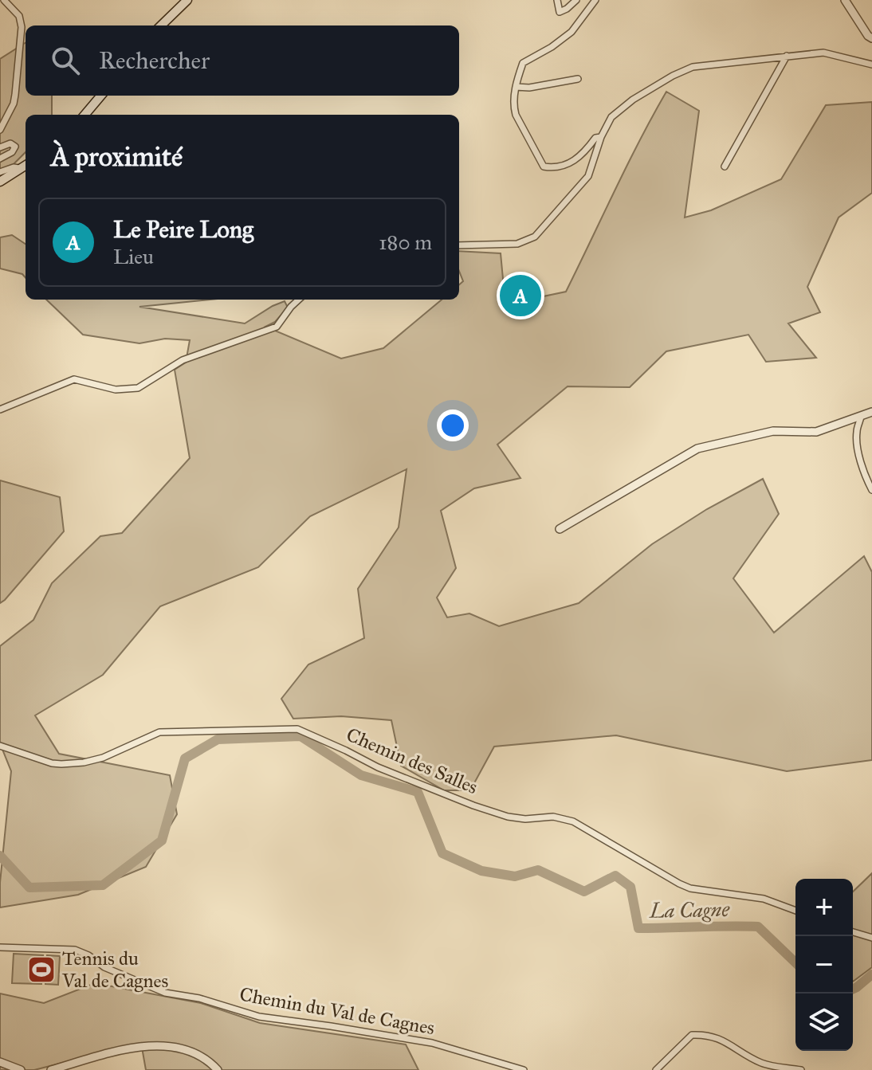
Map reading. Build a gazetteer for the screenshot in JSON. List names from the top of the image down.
{
  "streets": {
    "street": ["Chemin des Salles", "Chemin du Val de Cagnes"]
  },
  "water": ["La Cagne"],
  "places": {
    "sports": ["Tennis du Val de Cagnes"]
  },
  "page": {
    "search": "Rechercher",
    "heading": "À proximité",
    "list": [
      {
        "mark": "A",
        "name": "Le Peire Long",
        "note": "Lieu",
        "value": "180 m"
      }
    ],
    "pins": "A",
    "map_buttons": ["+", "−"]
  }
}
